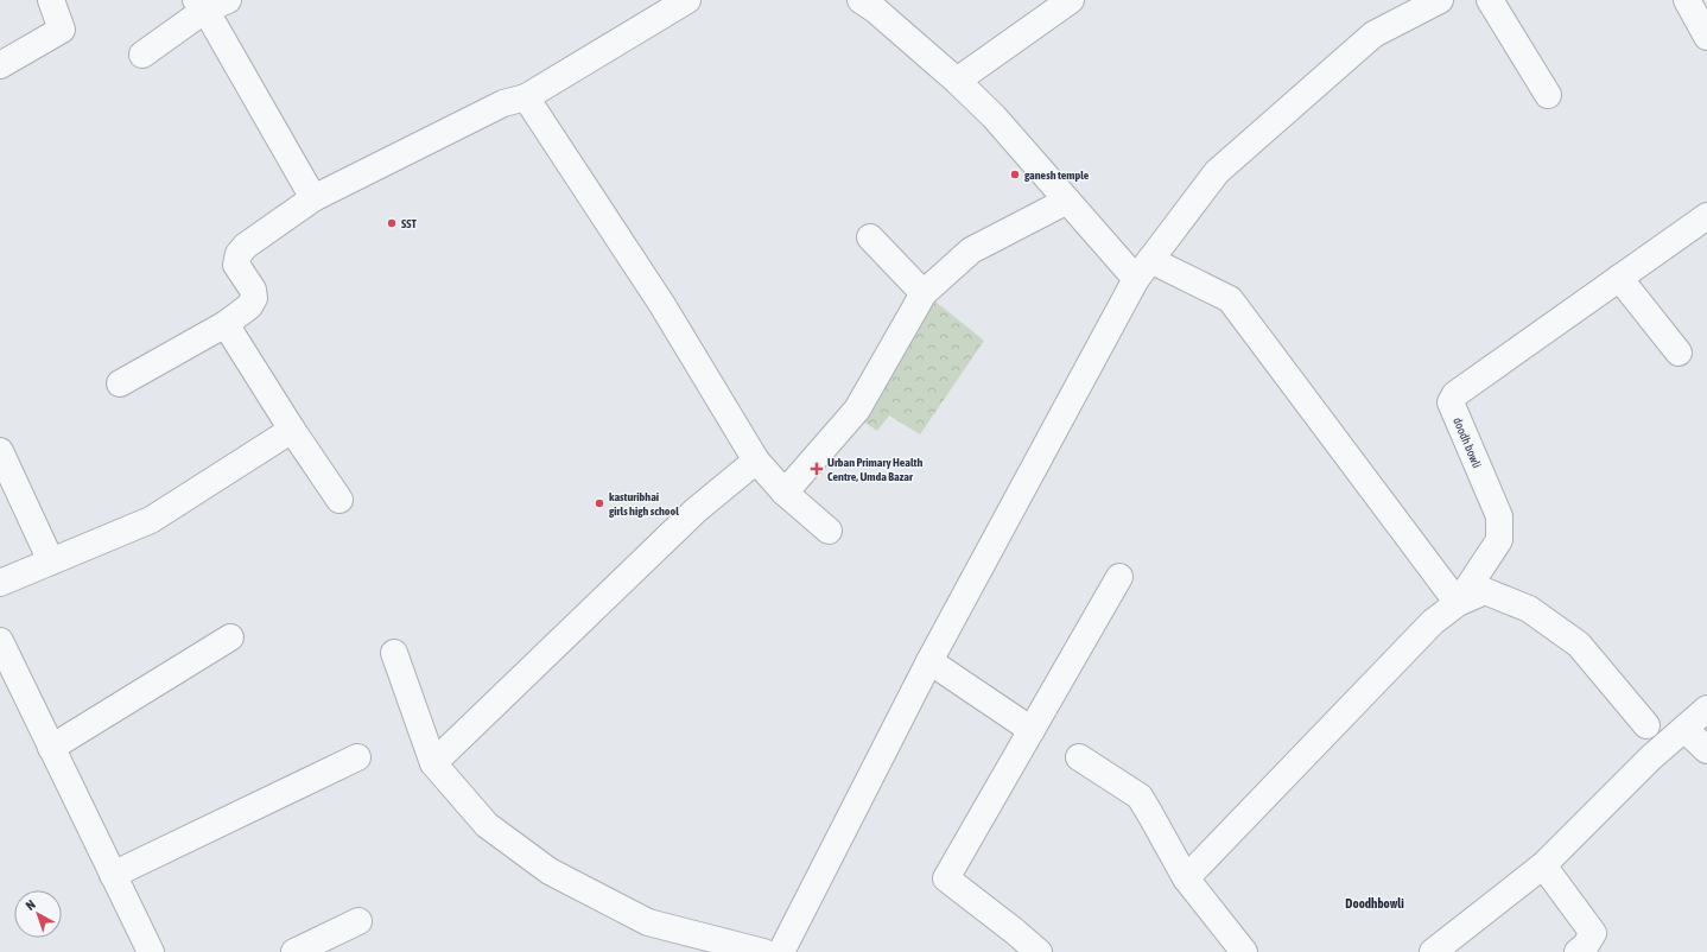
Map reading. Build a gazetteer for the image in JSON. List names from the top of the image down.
{
  "streets": {
    "street": ["doodh bowli"]
  },
  "districts": ["Doodhbowli"],
  "places": {
    "other": ["ganesh temple", "SST", "kasturibhai girls high school"],
    "health": ["Urban Primary Health Centre, Umda Bazar"]
  },
  "north": "top left"
}
